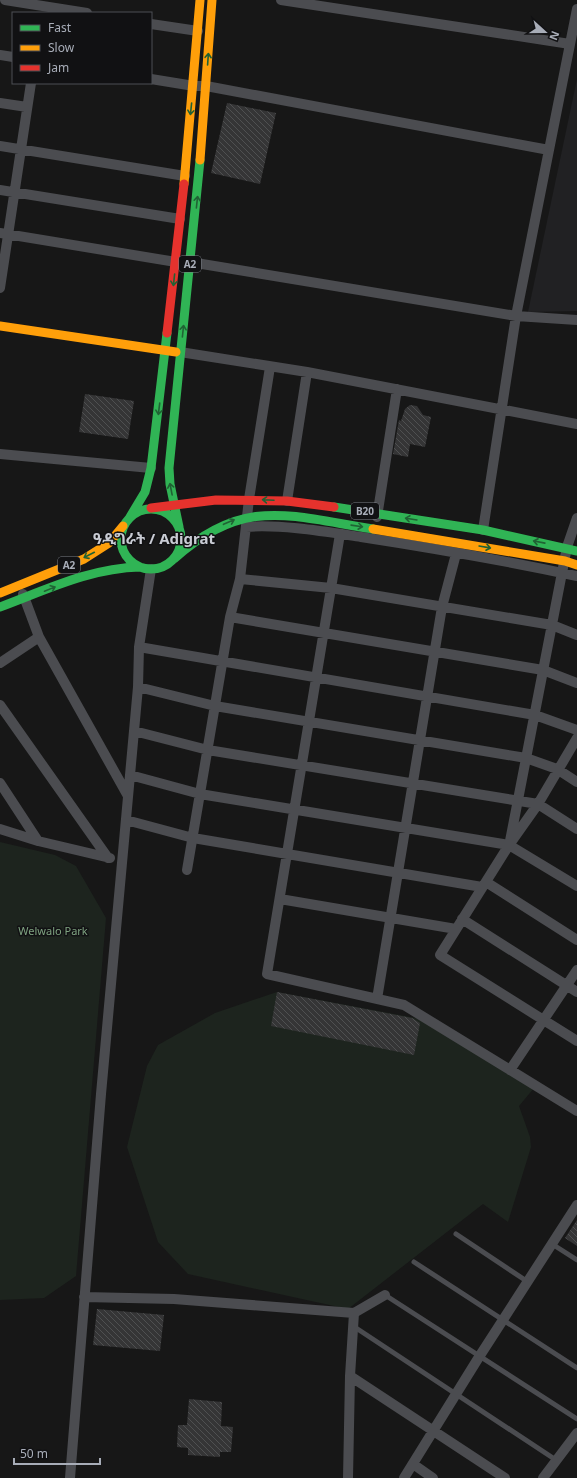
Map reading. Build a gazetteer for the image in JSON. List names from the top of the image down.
{
  "streets": {
    "main road": ["A2", "B20"]
  },
  "crossings": [
    ["A2", "B20"]
  ],
  "districts": ["ዓዲግራት / Adigrat"],
  "parks": ["Welwalo Park"],
  "legend": ["Fast", "Slow", "Jam"],
  "scale_bar": "50 m",
  "north": "right"
}
